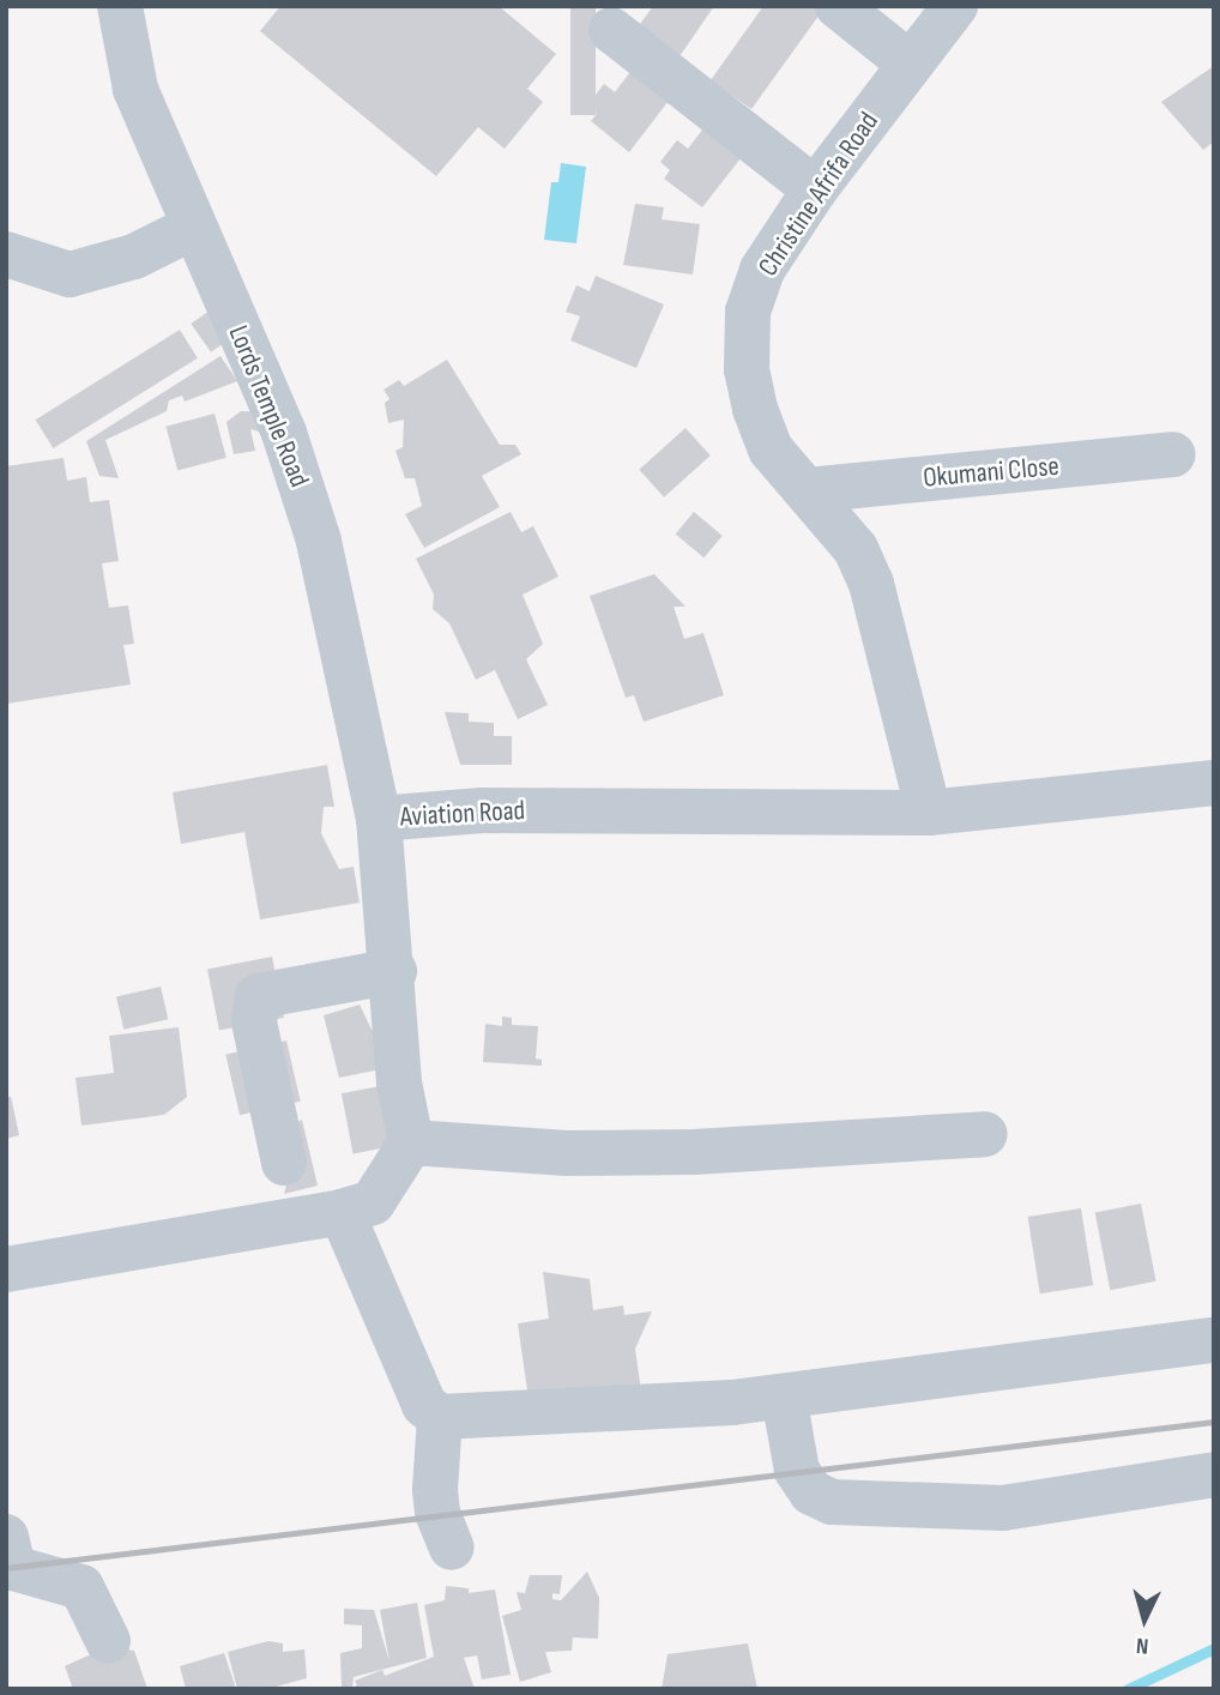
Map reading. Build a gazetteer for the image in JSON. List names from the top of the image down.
{
  "streets": {
    "street": [
      "Christine Afrifa Road",
      "Lords Temple Road",
      "Okumani Close",
      "Aviation Road"
    ]
  },
  "crossings": [
    ["Christine Afrifa Road", "Okumani Close"],
    ["Christine Afrifa Road", "Aviation Road"],
    ["Lords Temple Road", "Aviation Road"]
  ],
  "north": "bottom"
}
